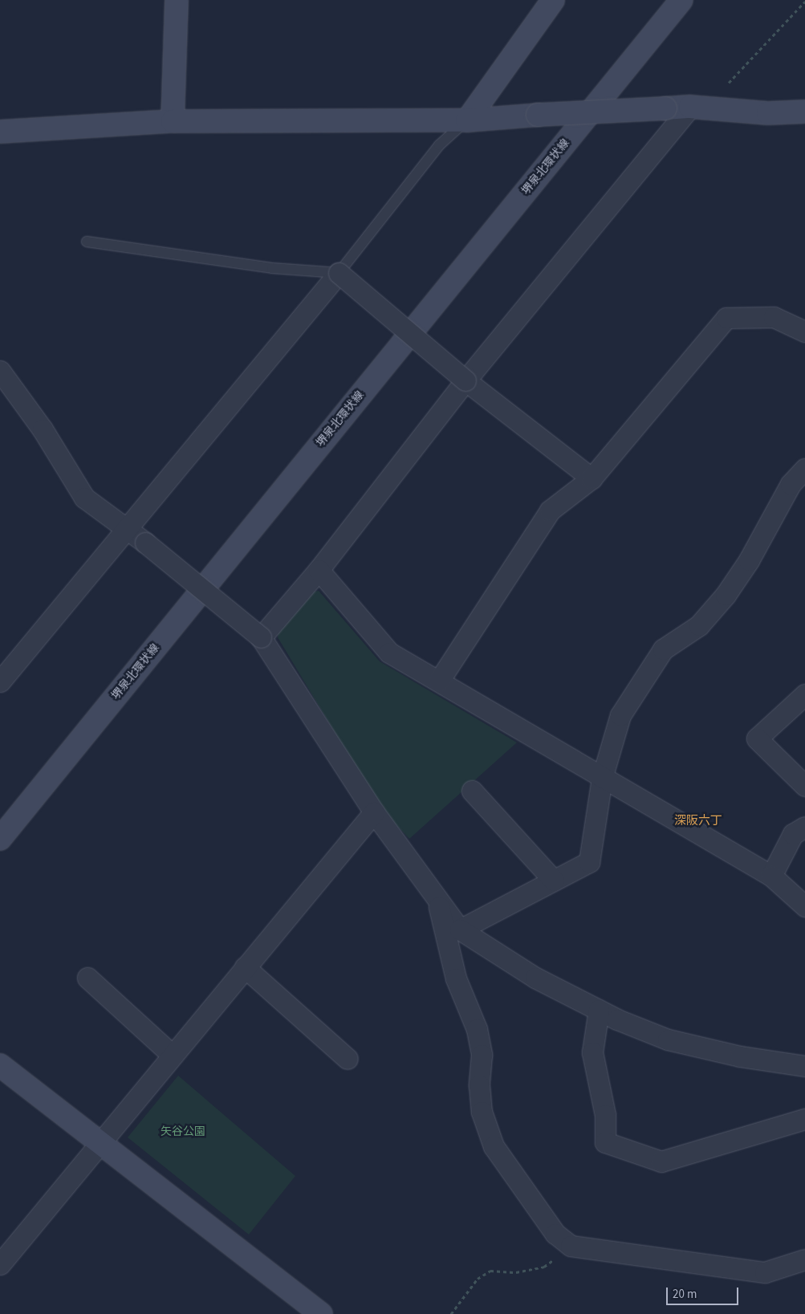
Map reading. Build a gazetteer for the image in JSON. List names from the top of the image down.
{
  "streets": {
    "street": ["堺泉北環状線"]
  },
  "districts": ["深阪六丁"],
  "parks": ["矢谷公園"],
  "scale_bar": "20 m"
}
